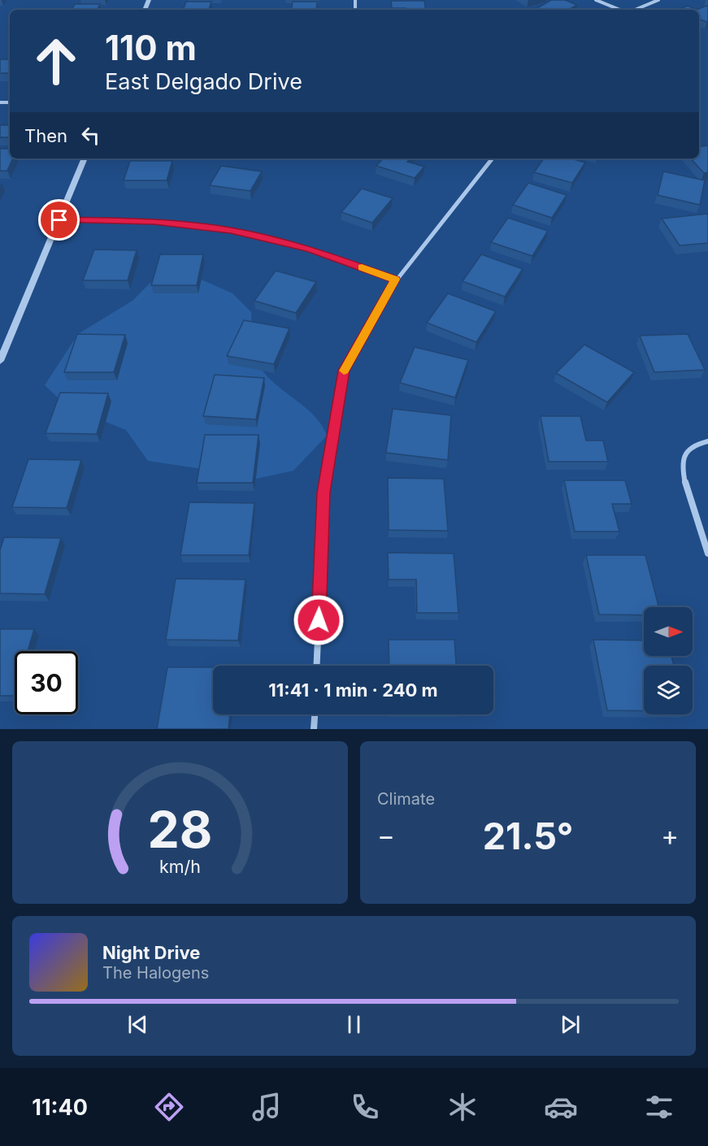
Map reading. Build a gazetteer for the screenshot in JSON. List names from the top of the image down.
{
  "north": "right",
  "page": {
    "turn": ["110 m", "East Delgado Drive"],
    "then": "Then",
    "limit": "30",
    "trip": "11:41 · 1 min · 240 m",
    "tile": "Climate",
    "heat": ["−", "21.5°", "+"],
    "song": ["Night Drive", "The Halogens"],
    "tabs": "11:40",
    "gauge": ["28", "km/h"]
  }
}
